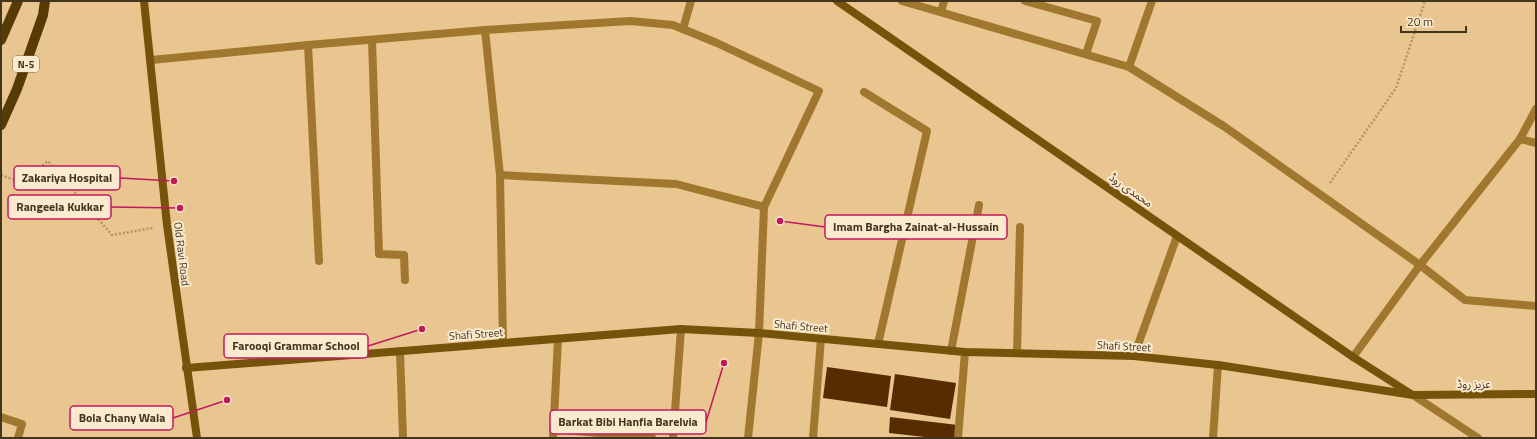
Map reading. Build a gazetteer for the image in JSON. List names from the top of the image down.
{
  "streets": {
    "main road": ["N-5"],
    "street": [
      "محمدی روڈ",
      "Old Ravi Road",
      "Shafi Street",
      "عزیز روڈ"
    ]
  },
  "crossings": [
    ["محمدی روڈ", "Shafi Street"],
    ["محمدی روڈ", "عزیز روڈ"],
    ["Old Ravi Road", "Shafi Street"],
    ["Shafi Street", "عزیز روڈ"]
  ],
  "places": [
    "Zakariya Hospital",
    "Rangeela Kukkar",
    "Imam Bargha Zainat-al-Hussain",
    "Farooqi Grammar School",
    "Barkat Bibi Hanfia Barelvia",
    "Bola Chany Wala"
  ],
  "scale_bar": "20 m"
}
